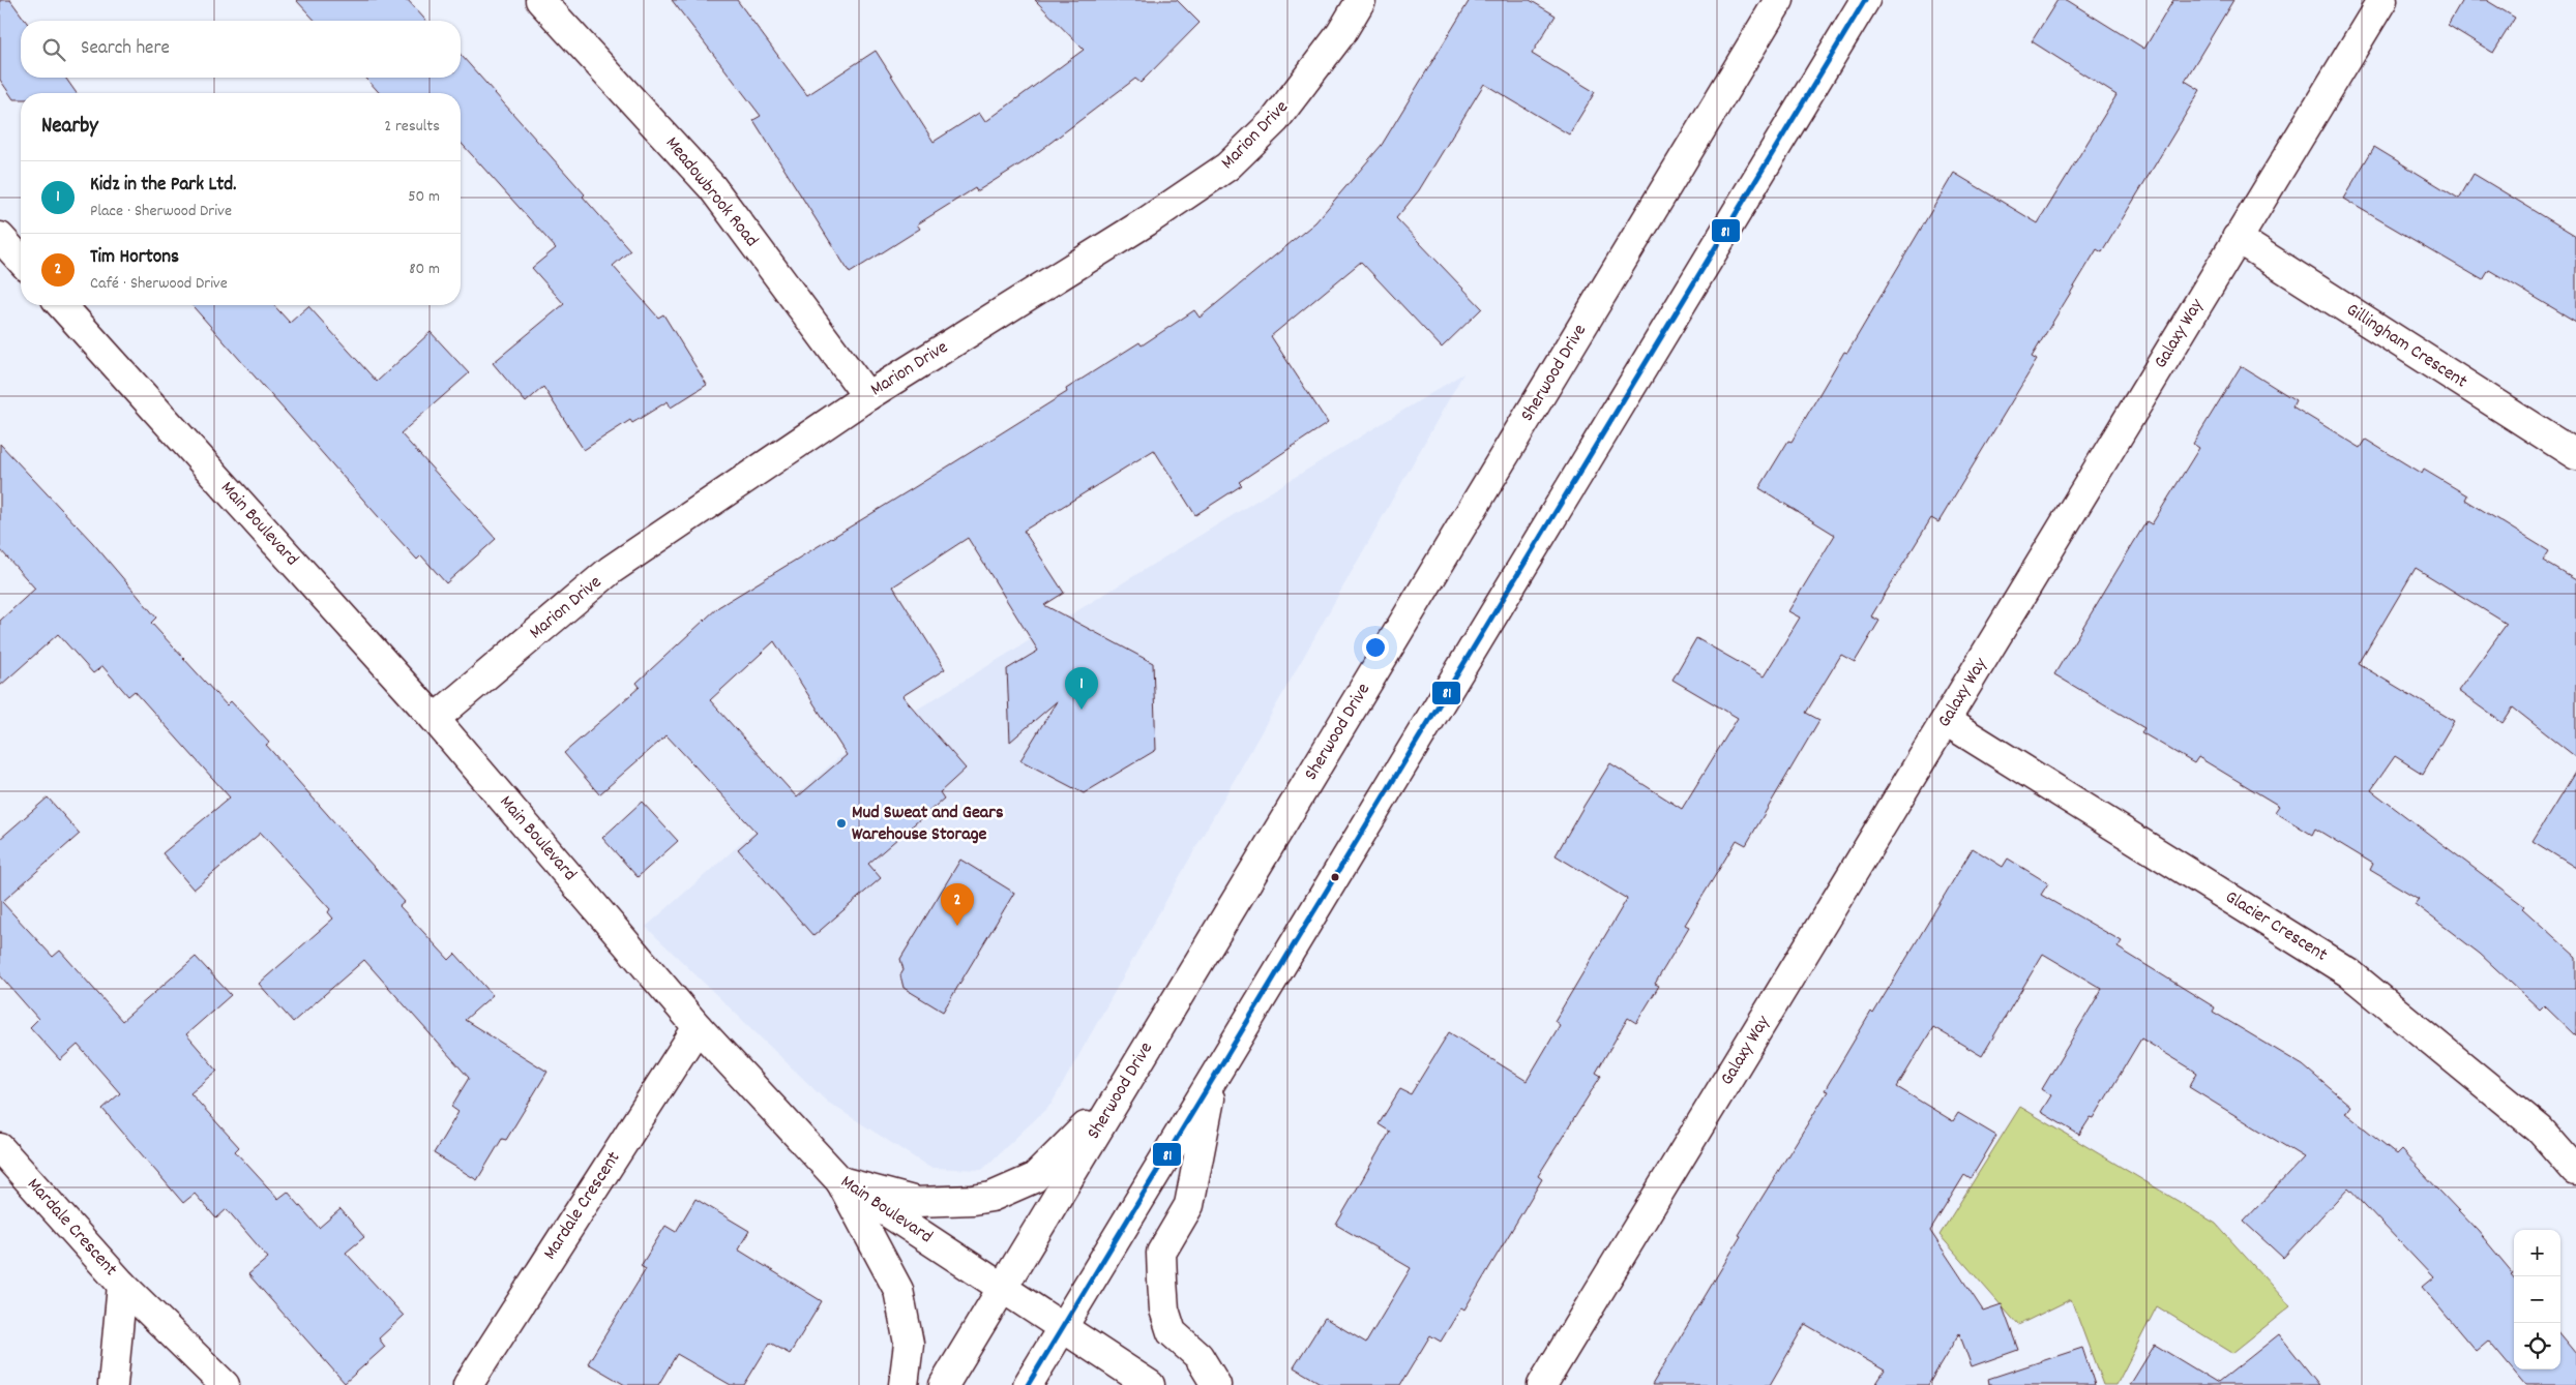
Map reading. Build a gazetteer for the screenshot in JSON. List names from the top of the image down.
{
  "streets": {
    "street": [
      "Marion Drive",
      "Meadowbrook Road",
      "Galaxy Way",
      "Gillingham Crescent",
      "Sherwood Drive",
      "Main Boulevard",
      "Glacier Crescent",
      "Mardale Crescent"
    ]
  },
  "crossings": [
    ["Marion Drive", "Meadowbrook Road"],
    ["Marion Drive", "Main Boulevard"],
    ["Galaxy Way", "Gillingham Crescent"],
    ["Galaxy Way", "Glacier Crescent"],
    ["Sherwood Drive", "Main Boulevard"],
    ["Main Boulevard", "Mardale Crescent"]
  ],
  "places": ["Mud Sweat and Gears Warehouse Storage"],
  "lines": ["transit line 81"],
  "page": {
    "search": "Search here",
    "heading": ["Nearby", "2 results"],
    "list": [
      {
        "mark": "1",
        "name": "Kidz in the Park Ltd.",
        "note": "Place · Sherwood Drive",
        "value": "50 m"
      },
      {
        "mark": "2",
        "name": "Tim Hortons",
        "note": "Café · Sherwood Drive",
        "value": "80 m"
      }
    ],
    "pins": ["1", "2"],
    "map_buttons": ["+", "−"]
  }
}
